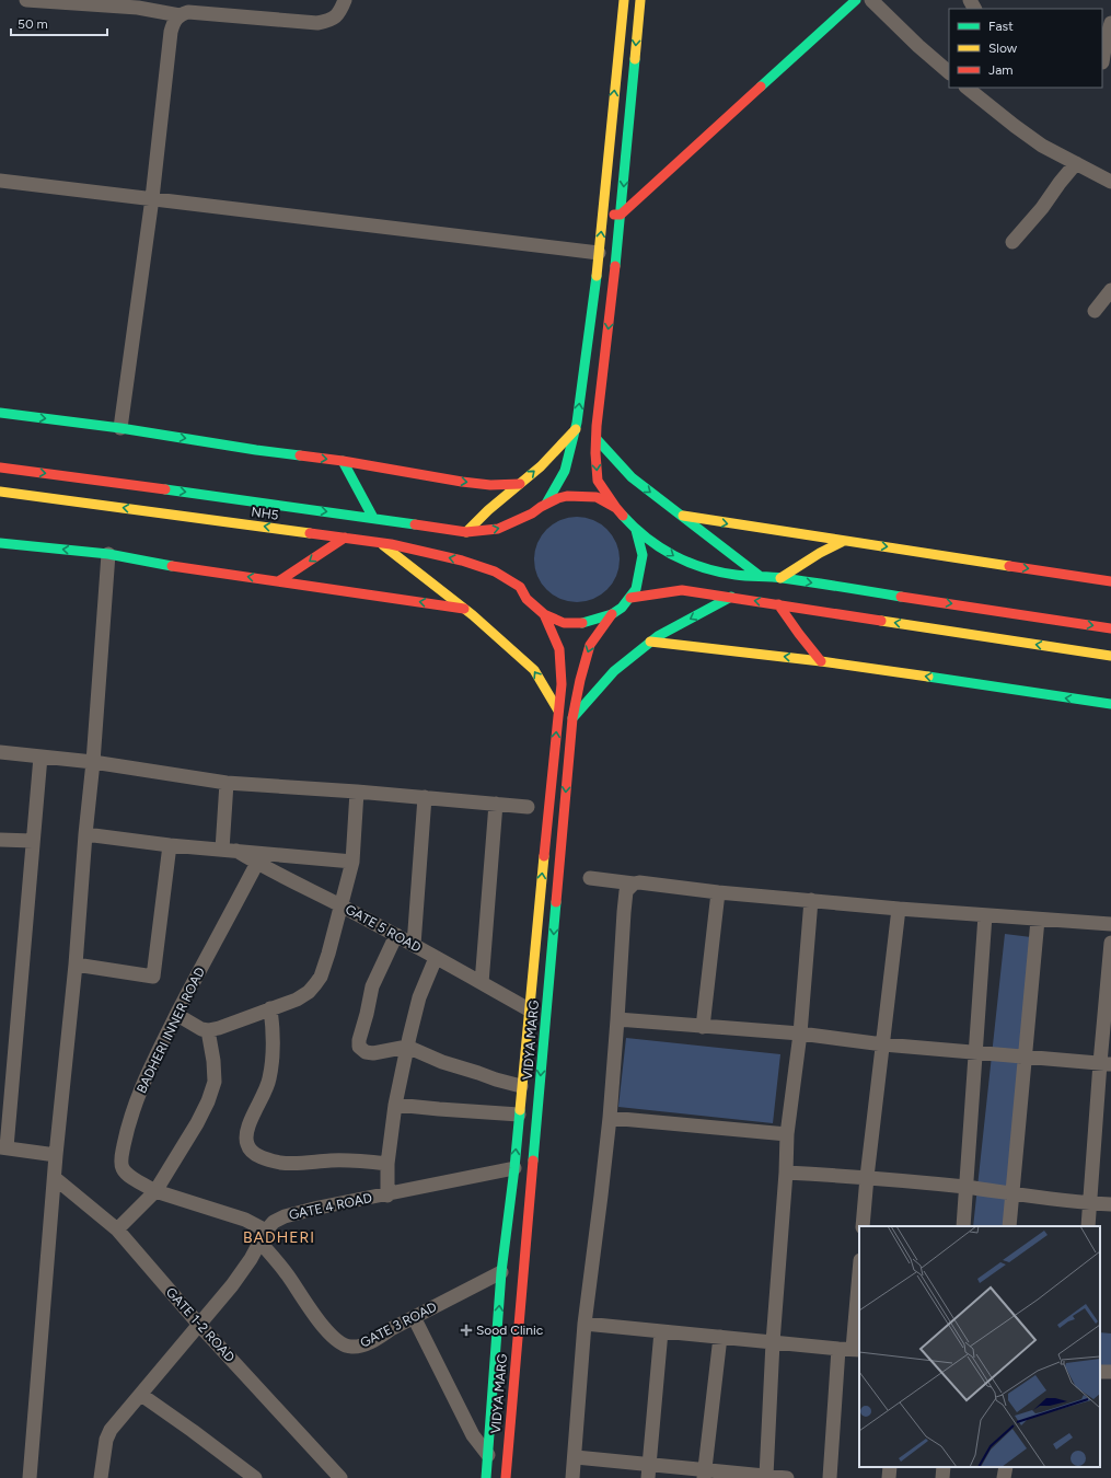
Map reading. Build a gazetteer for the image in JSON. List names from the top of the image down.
{
  "streets": {
    "main road": ["NH5", "VIDYA MARG"],
    "street": [
      "GATE 5 ROAD",
      "BADHERI INNER ROAD",
      "GATE 4 ROAD",
      "GATE 1-2 ROAD",
      "GATE 3 ROAD"
    ]
  },
  "crossings": [
    ["NH5", "VIDYA MARG"],
    ["GATE 5 ROAD", "BADHERI INNER ROAD"],
    ["GATE 5 ROAD", "VIDYA MARG"],
    ["BADHERI INNER ROAD", "GATE 4 ROAD"],
    ["BADHERI INNER ROAD", "GATE 3 ROAD"],
    ["VIDYA MARG", "GATE 4 ROAD"],
    ["VIDYA MARG", "GATE 3 ROAD"],
    ["GATE 4 ROAD", "GATE 1-2 ROAD"],
    ["GATE 4 ROAD", "GATE 3 ROAD"]
  ],
  "districts": ["BADHERI"],
  "places": {
    "health": ["Sood Clinic"]
  },
  "legend": ["Fast", "Slow", "Jam"],
  "scale_bar": "50 m"
}
